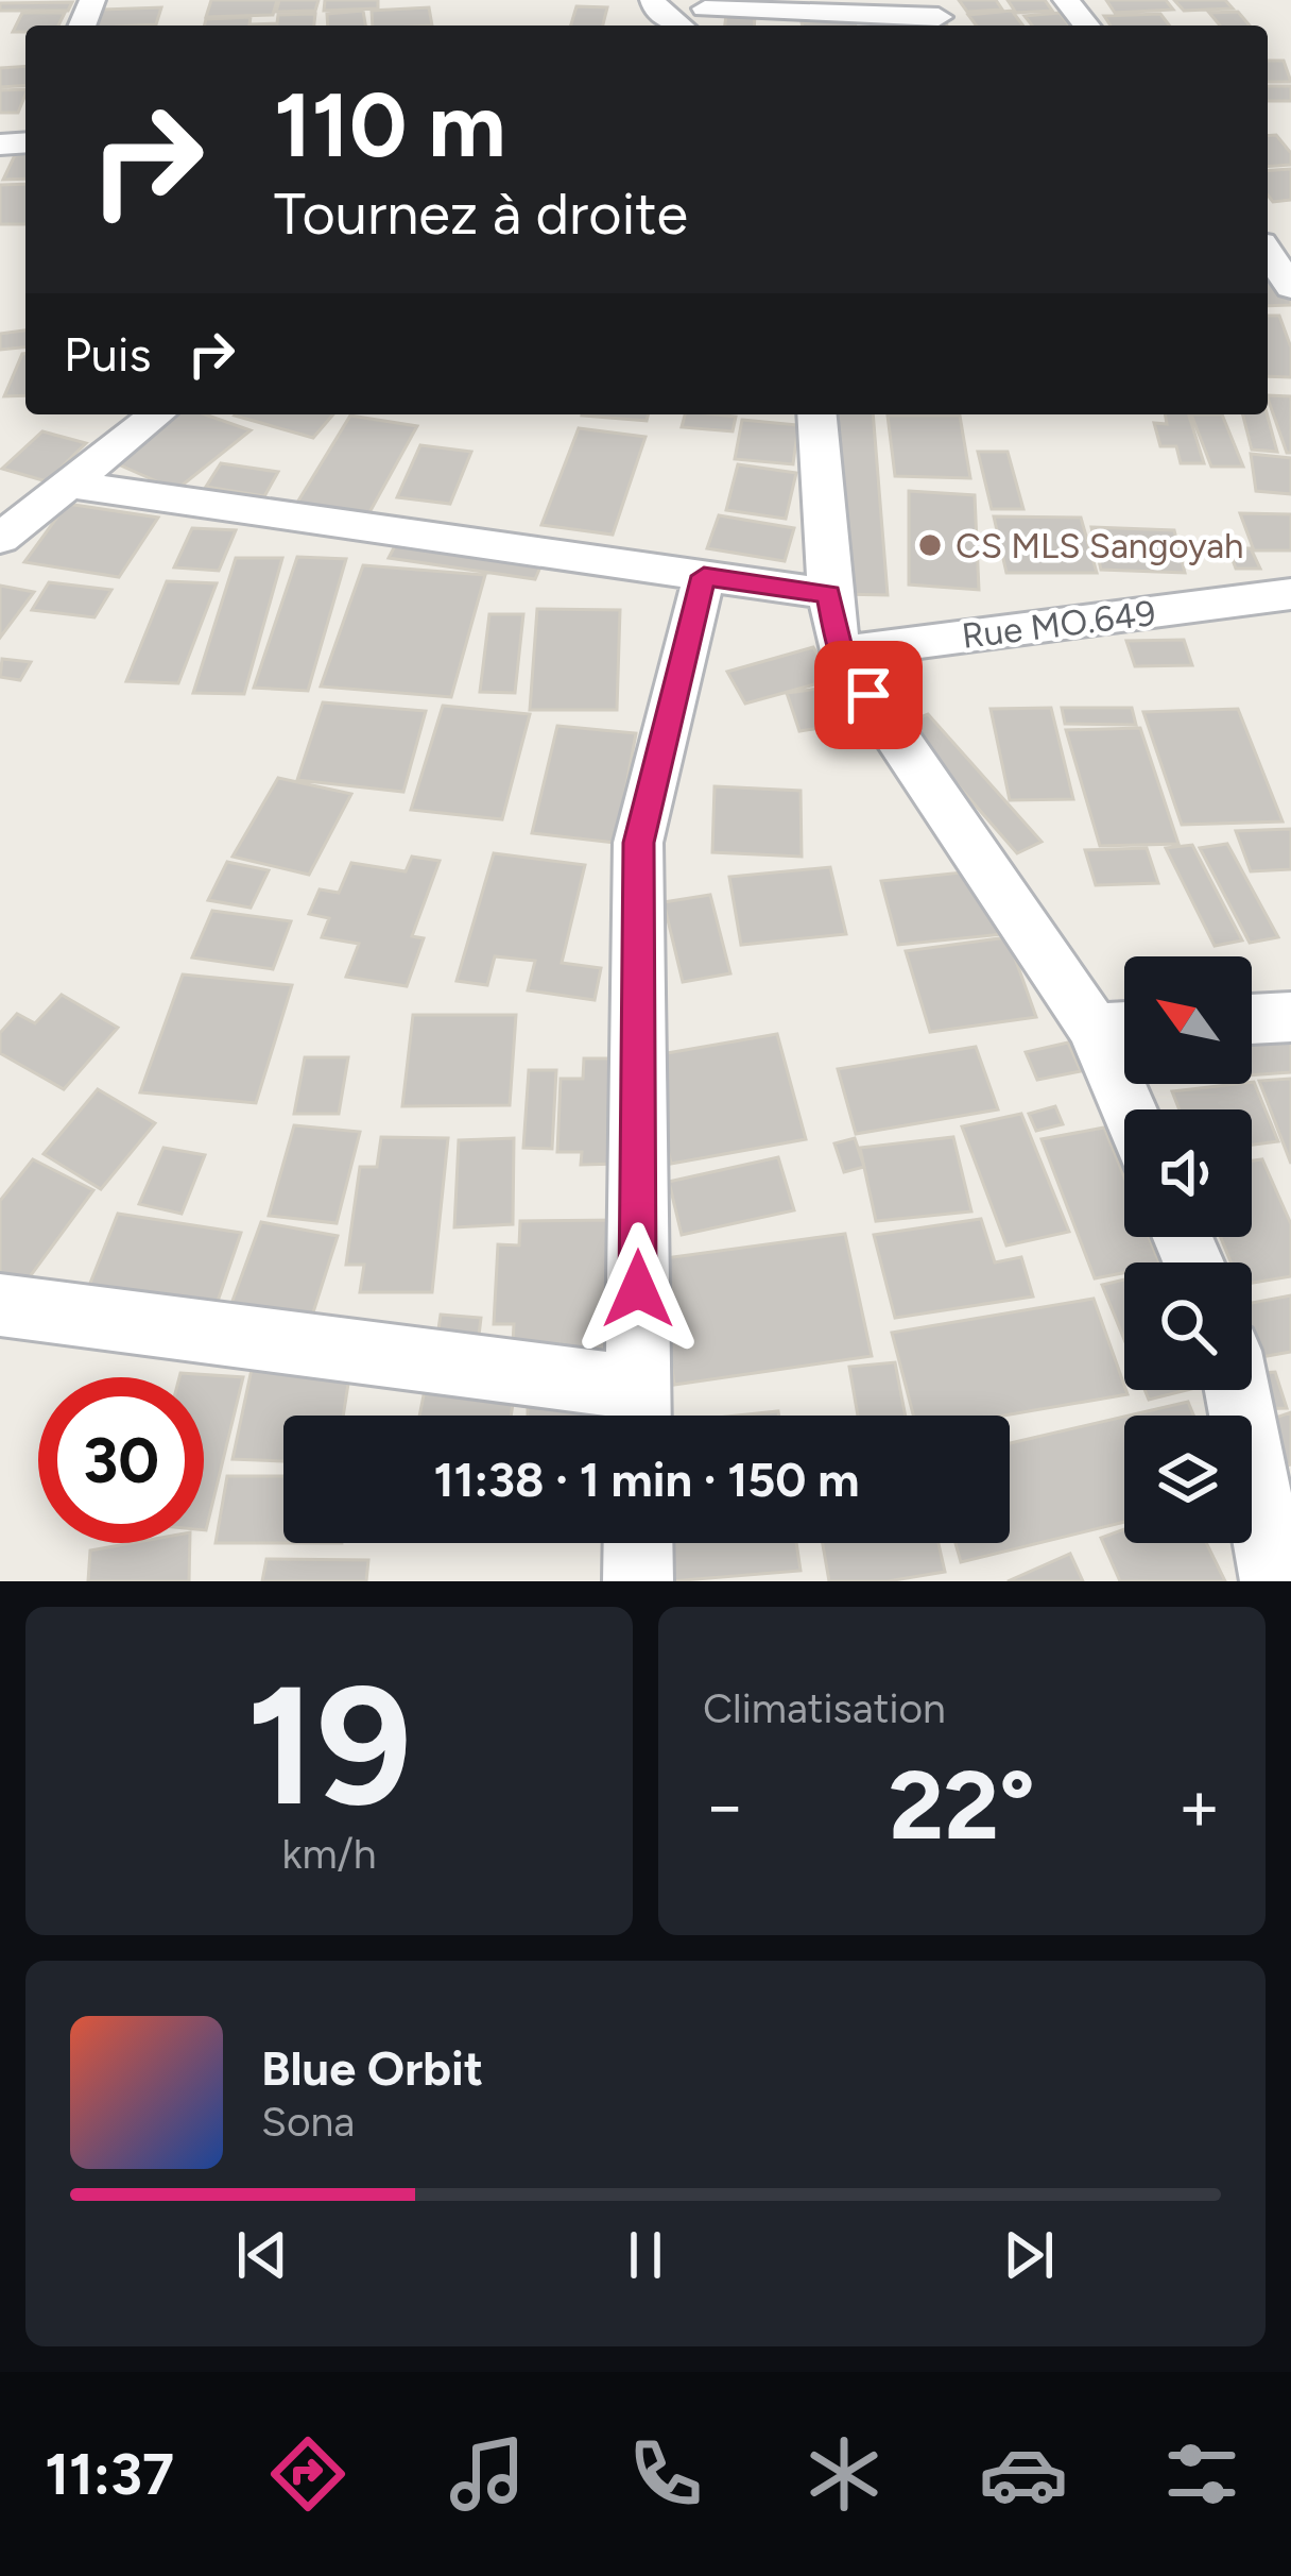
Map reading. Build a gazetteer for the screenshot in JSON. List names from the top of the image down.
{
  "streets": {
    "street": ["Rue MO.649"]
  },
  "places": ["CS MLS Sangoyah"],
  "north": "top left",
  "page": {
    "turn": ["110 m", "Tournez à droite"],
    "then": "Puis",
    "limit": "30",
    "trip": "11:38 · 1 min · 150 m",
    "tile": [
      ["19", "km/h"],
      "Climatisation"
    ],
    "heat": ["−", "22°", "+"],
    "song": ["Blue Orbit", "Sona"],
    "tabs": "11:37"
  }
}
